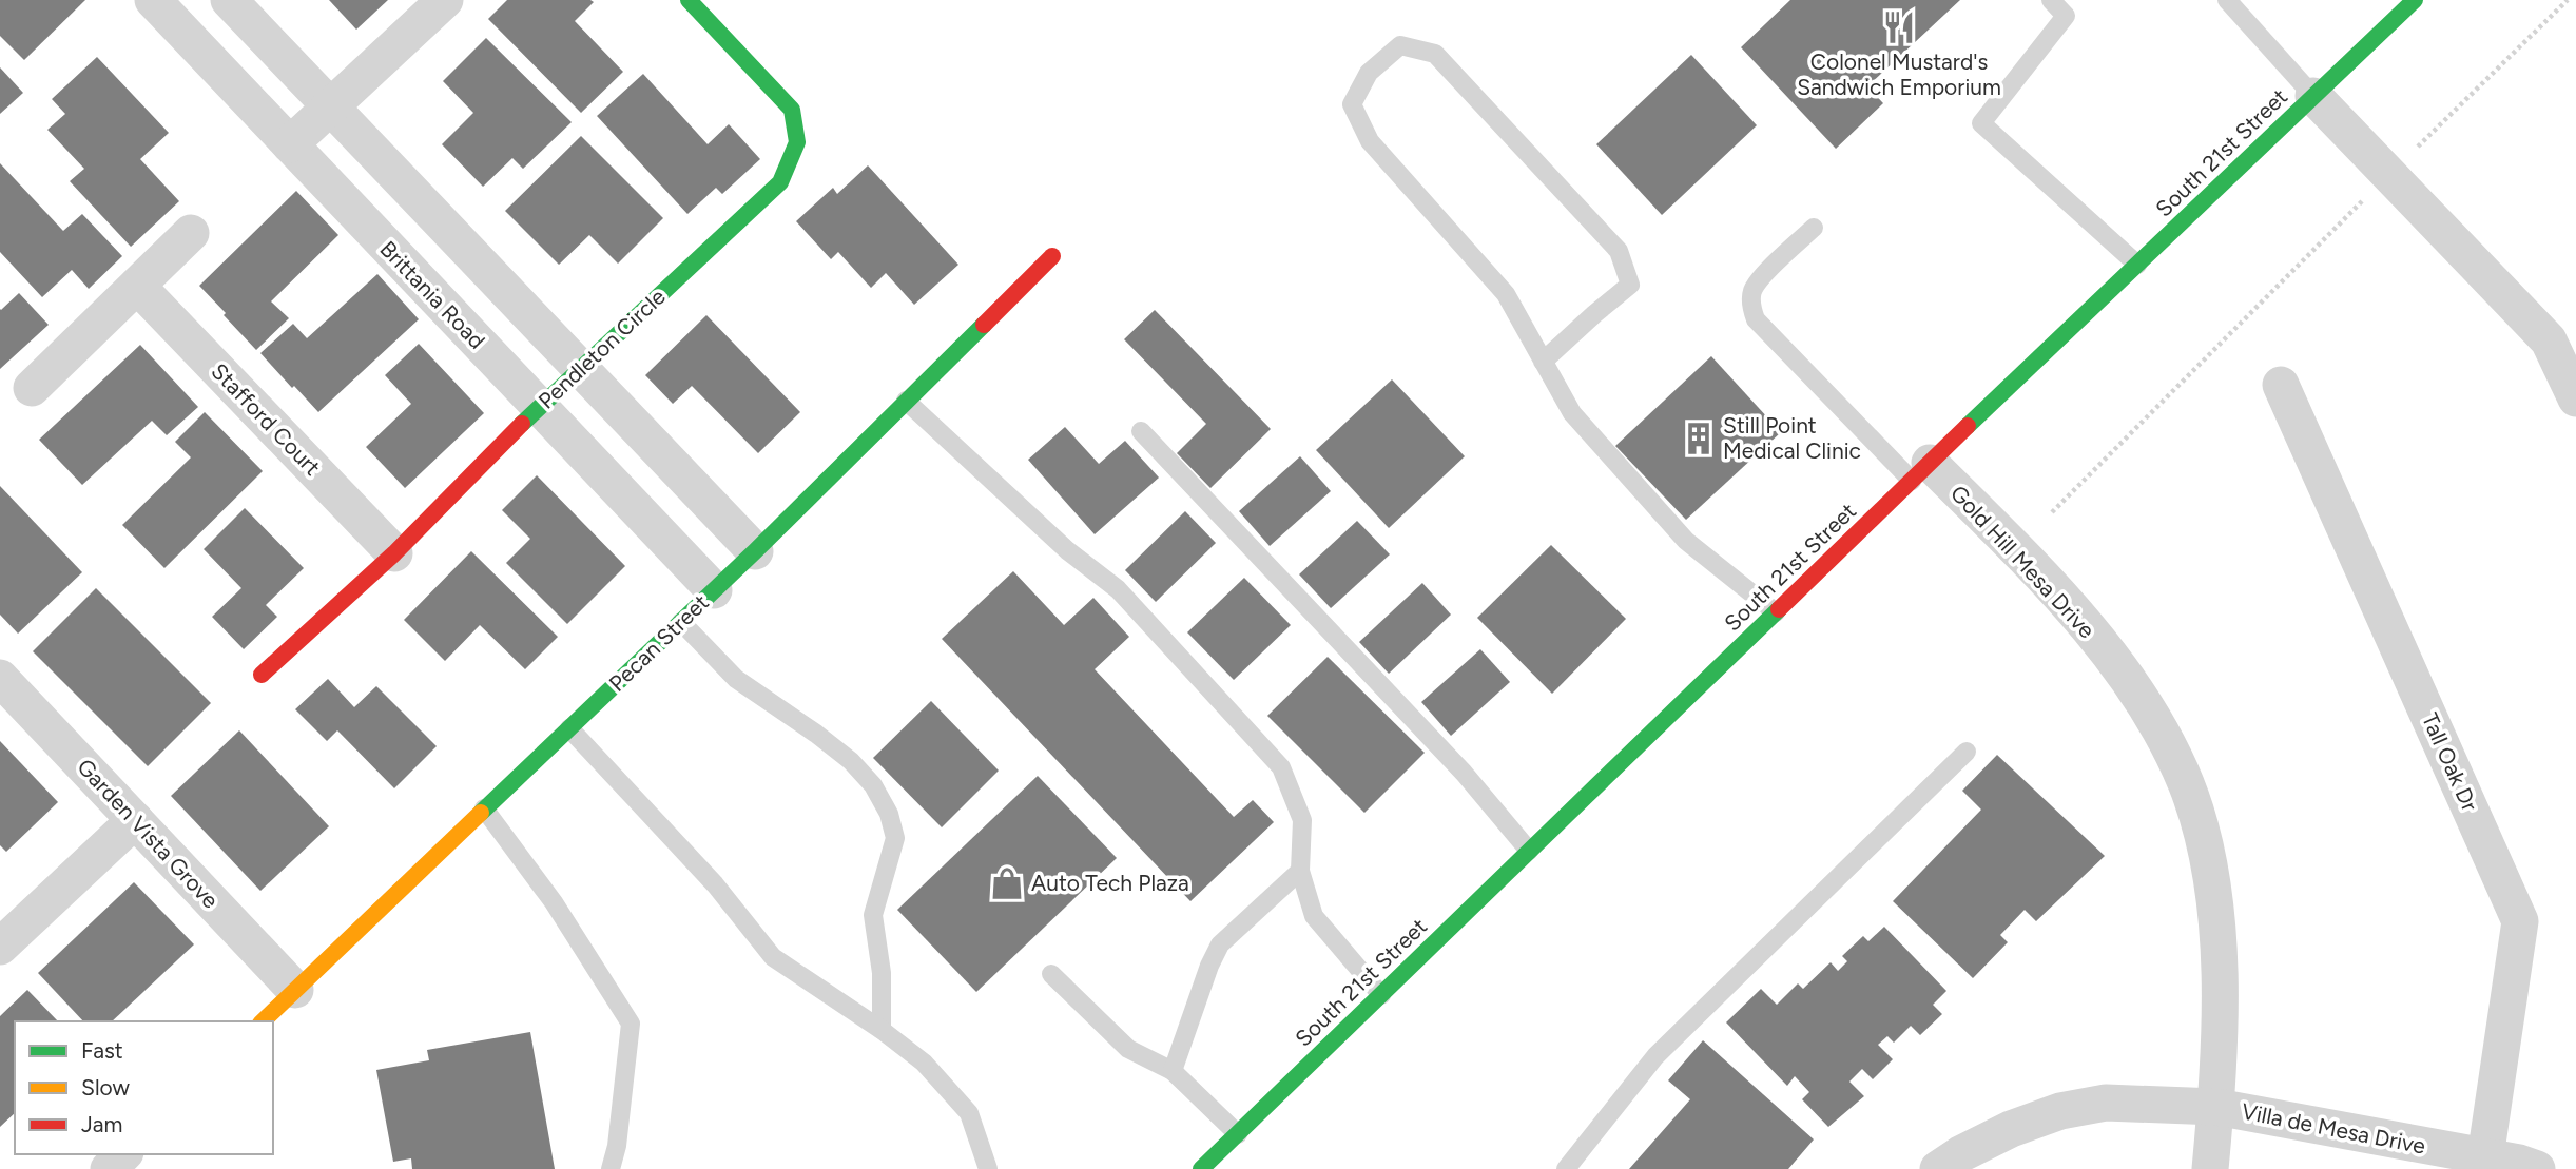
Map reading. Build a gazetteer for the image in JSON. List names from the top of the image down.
{
  "streets": {
    "street": [
      "South 21st Street",
      "Brittania Road",
      "Pendleton Circle",
      "Stafford Court",
      "Gold Hill Mesa Drive",
      "Pecan Street",
      "Tall Oak Dr",
      "Garden Vista Grove",
      "Villa de Mesa Drive"
    ]
  },
  "crossings": [
    ["South 21st Street", "Gold Hill Mesa Drive"],
    ["Brittania Road", "Pendleton Circle"],
    ["Brittania Road", "Pecan Street"],
    ["Pendleton Circle", "Stafford Court"],
    ["Gold Hill Mesa Drive", "Villa de Mesa Drive"],
    ["Pecan Street", "Garden Vista Grove"],
    ["Tall Oak Dr", "Villa de Mesa Drive"]
  ],
  "places": {
    "restaurant": ["Colonel Mustard's Sandwich Emporium"],
    "building": ["Still Point Medical Clinic"],
    "shop": ["Auto Tech Plaza"]
  },
  "legend": ["Fast", "Slow", "Jam"]
}
